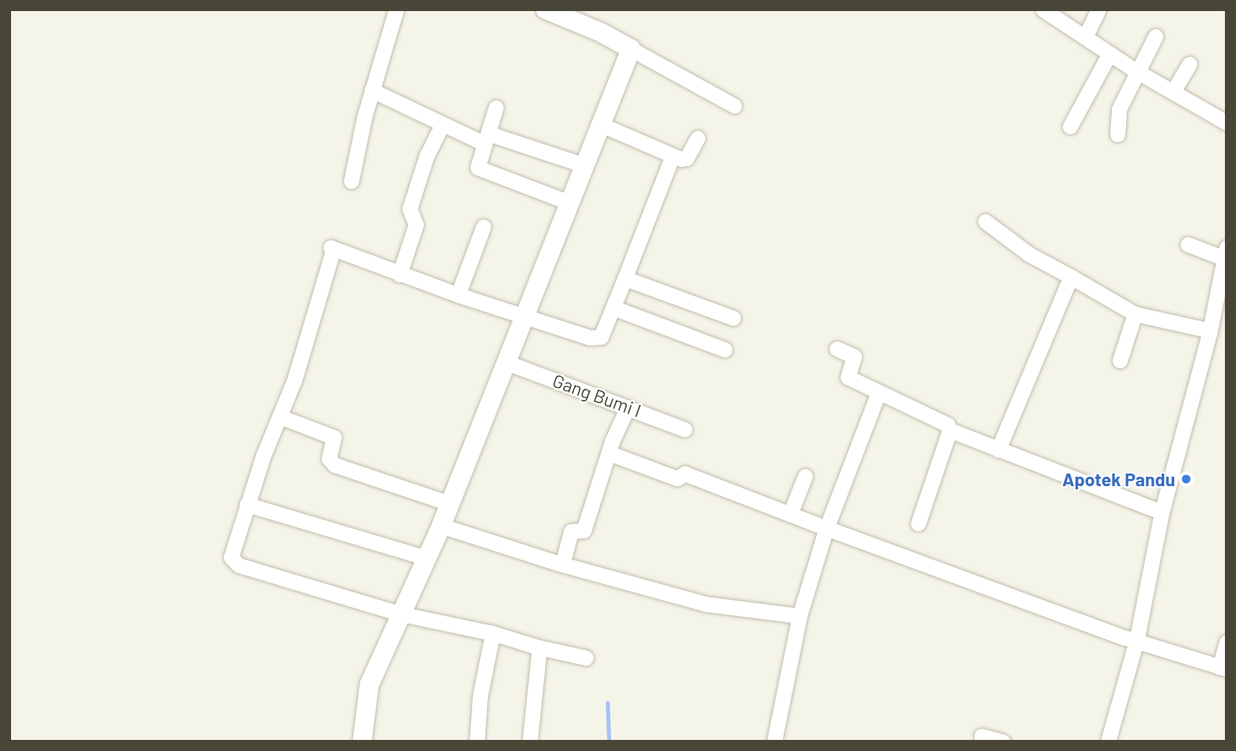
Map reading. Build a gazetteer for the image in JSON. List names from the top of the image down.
{
  "streets": {
    "street": ["Gang Bumi I"]
  },
  "places": ["Apotek Pandu"]
}
